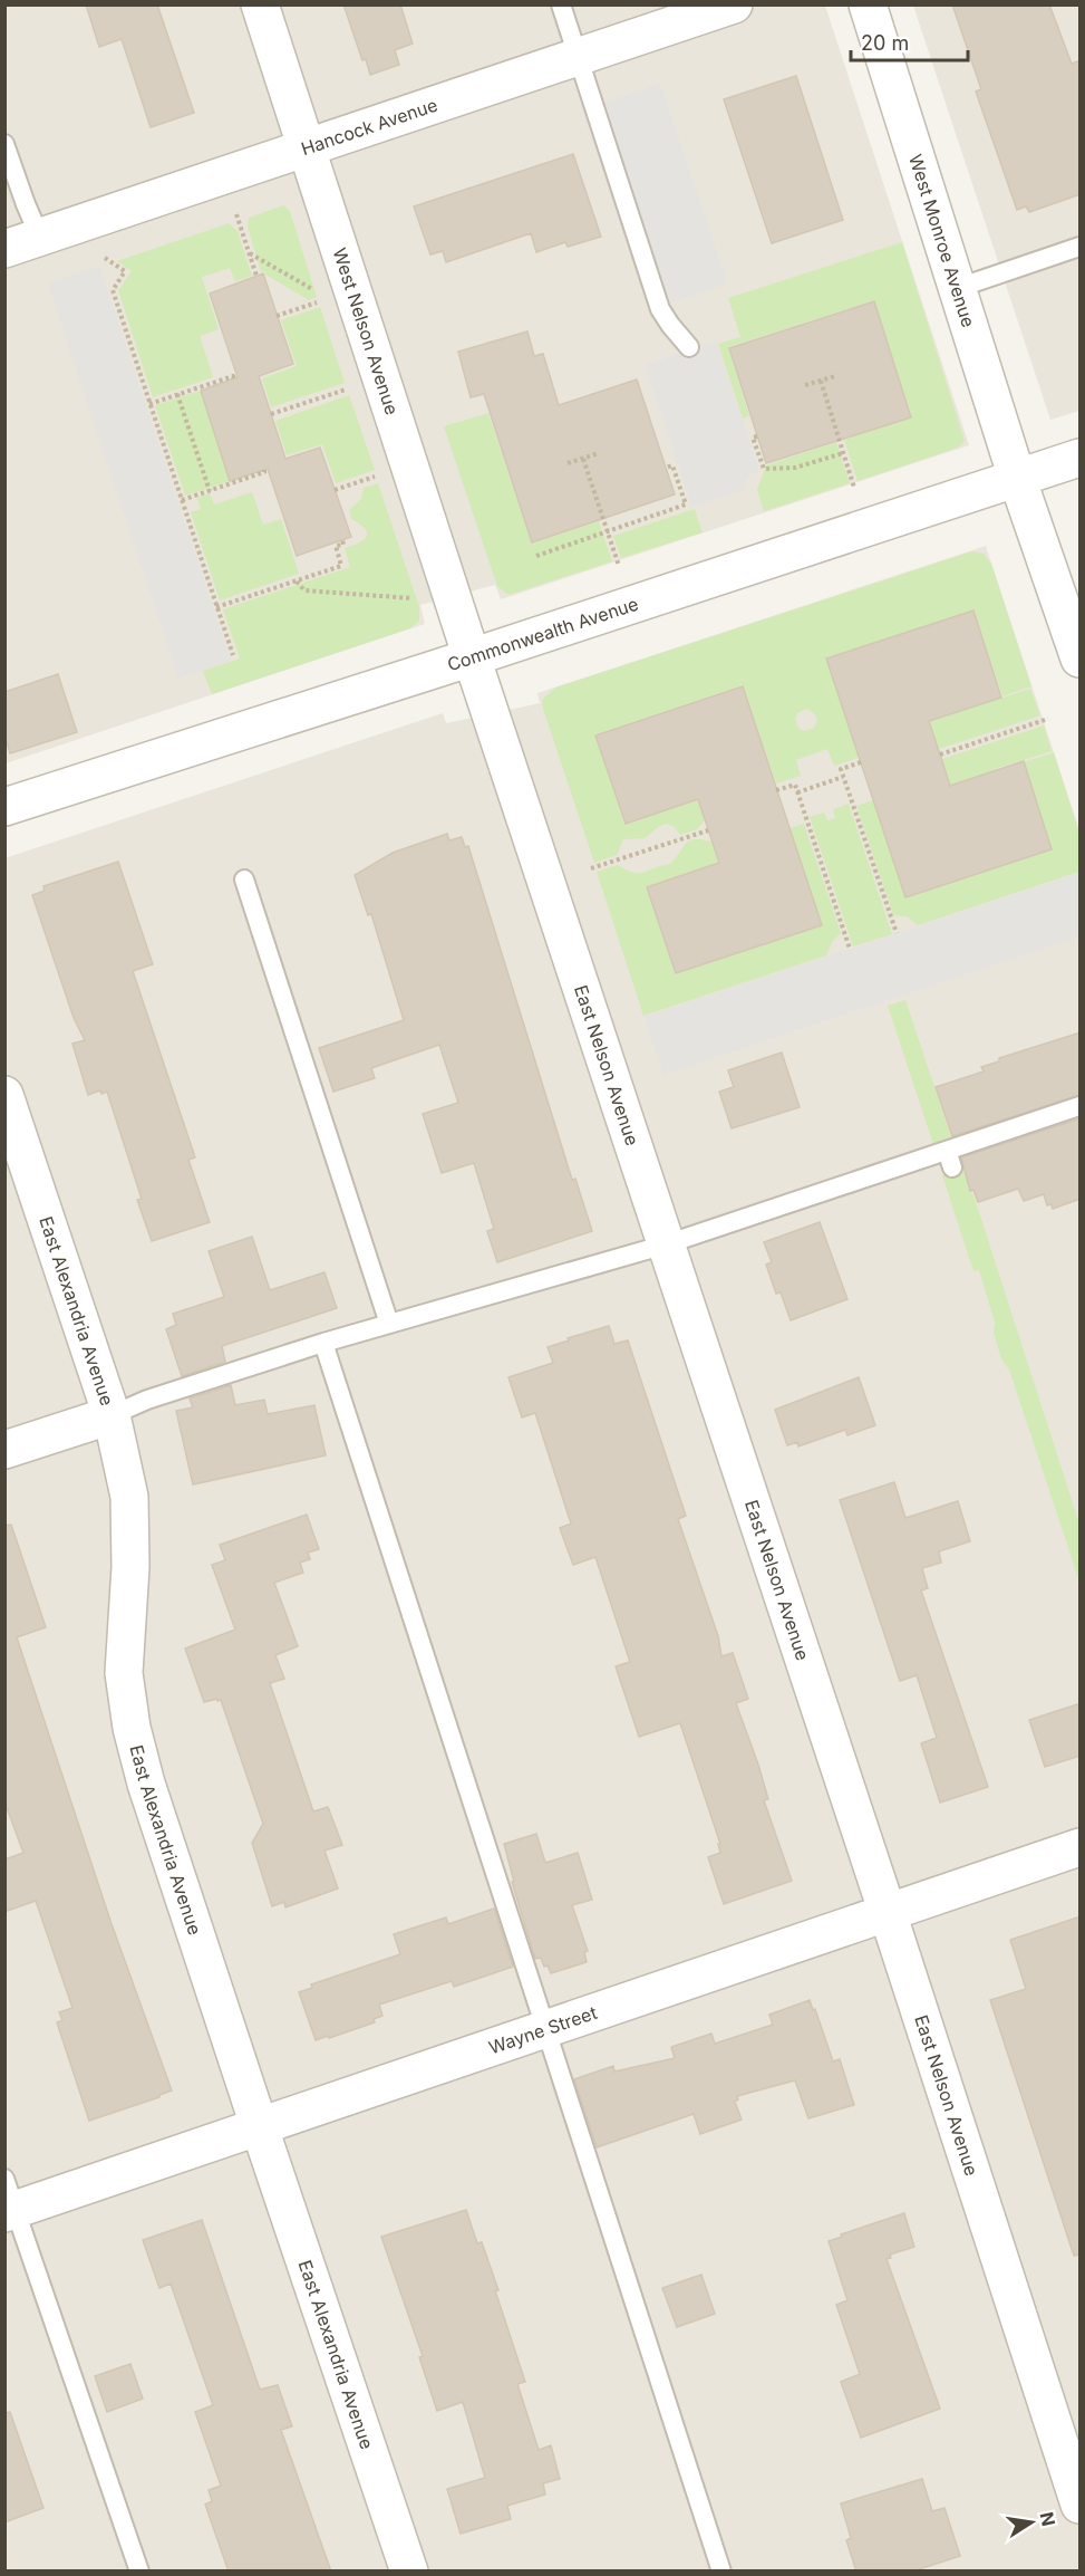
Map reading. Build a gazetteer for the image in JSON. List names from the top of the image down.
{
  "streets": {
    "street": [
      "Hancock Avenue",
      "West Monroe Avenue",
      "West Nelson Avenue",
      "Commonwealth Avenue",
      "East Nelson Avenue",
      "East Alexandria Avenue",
      "Wayne Street"
    ]
  },
  "crossings": [
    ["Hancock Avenue", "West Nelson Avenue"],
    ["West Monroe Avenue", "Commonwealth Avenue"],
    ["West Nelson Avenue", "Commonwealth Avenue"],
    ["West Nelson Avenue", "East Nelson Avenue"],
    ["Commonwealth Avenue", "East Nelson Avenue"],
    ["East Nelson Avenue", "Wayne Street"],
    ["East Alexandria Avenue", "Wayne Street"]
  ],
  "scale_bar": "20 m",
  "north": "right"
}
